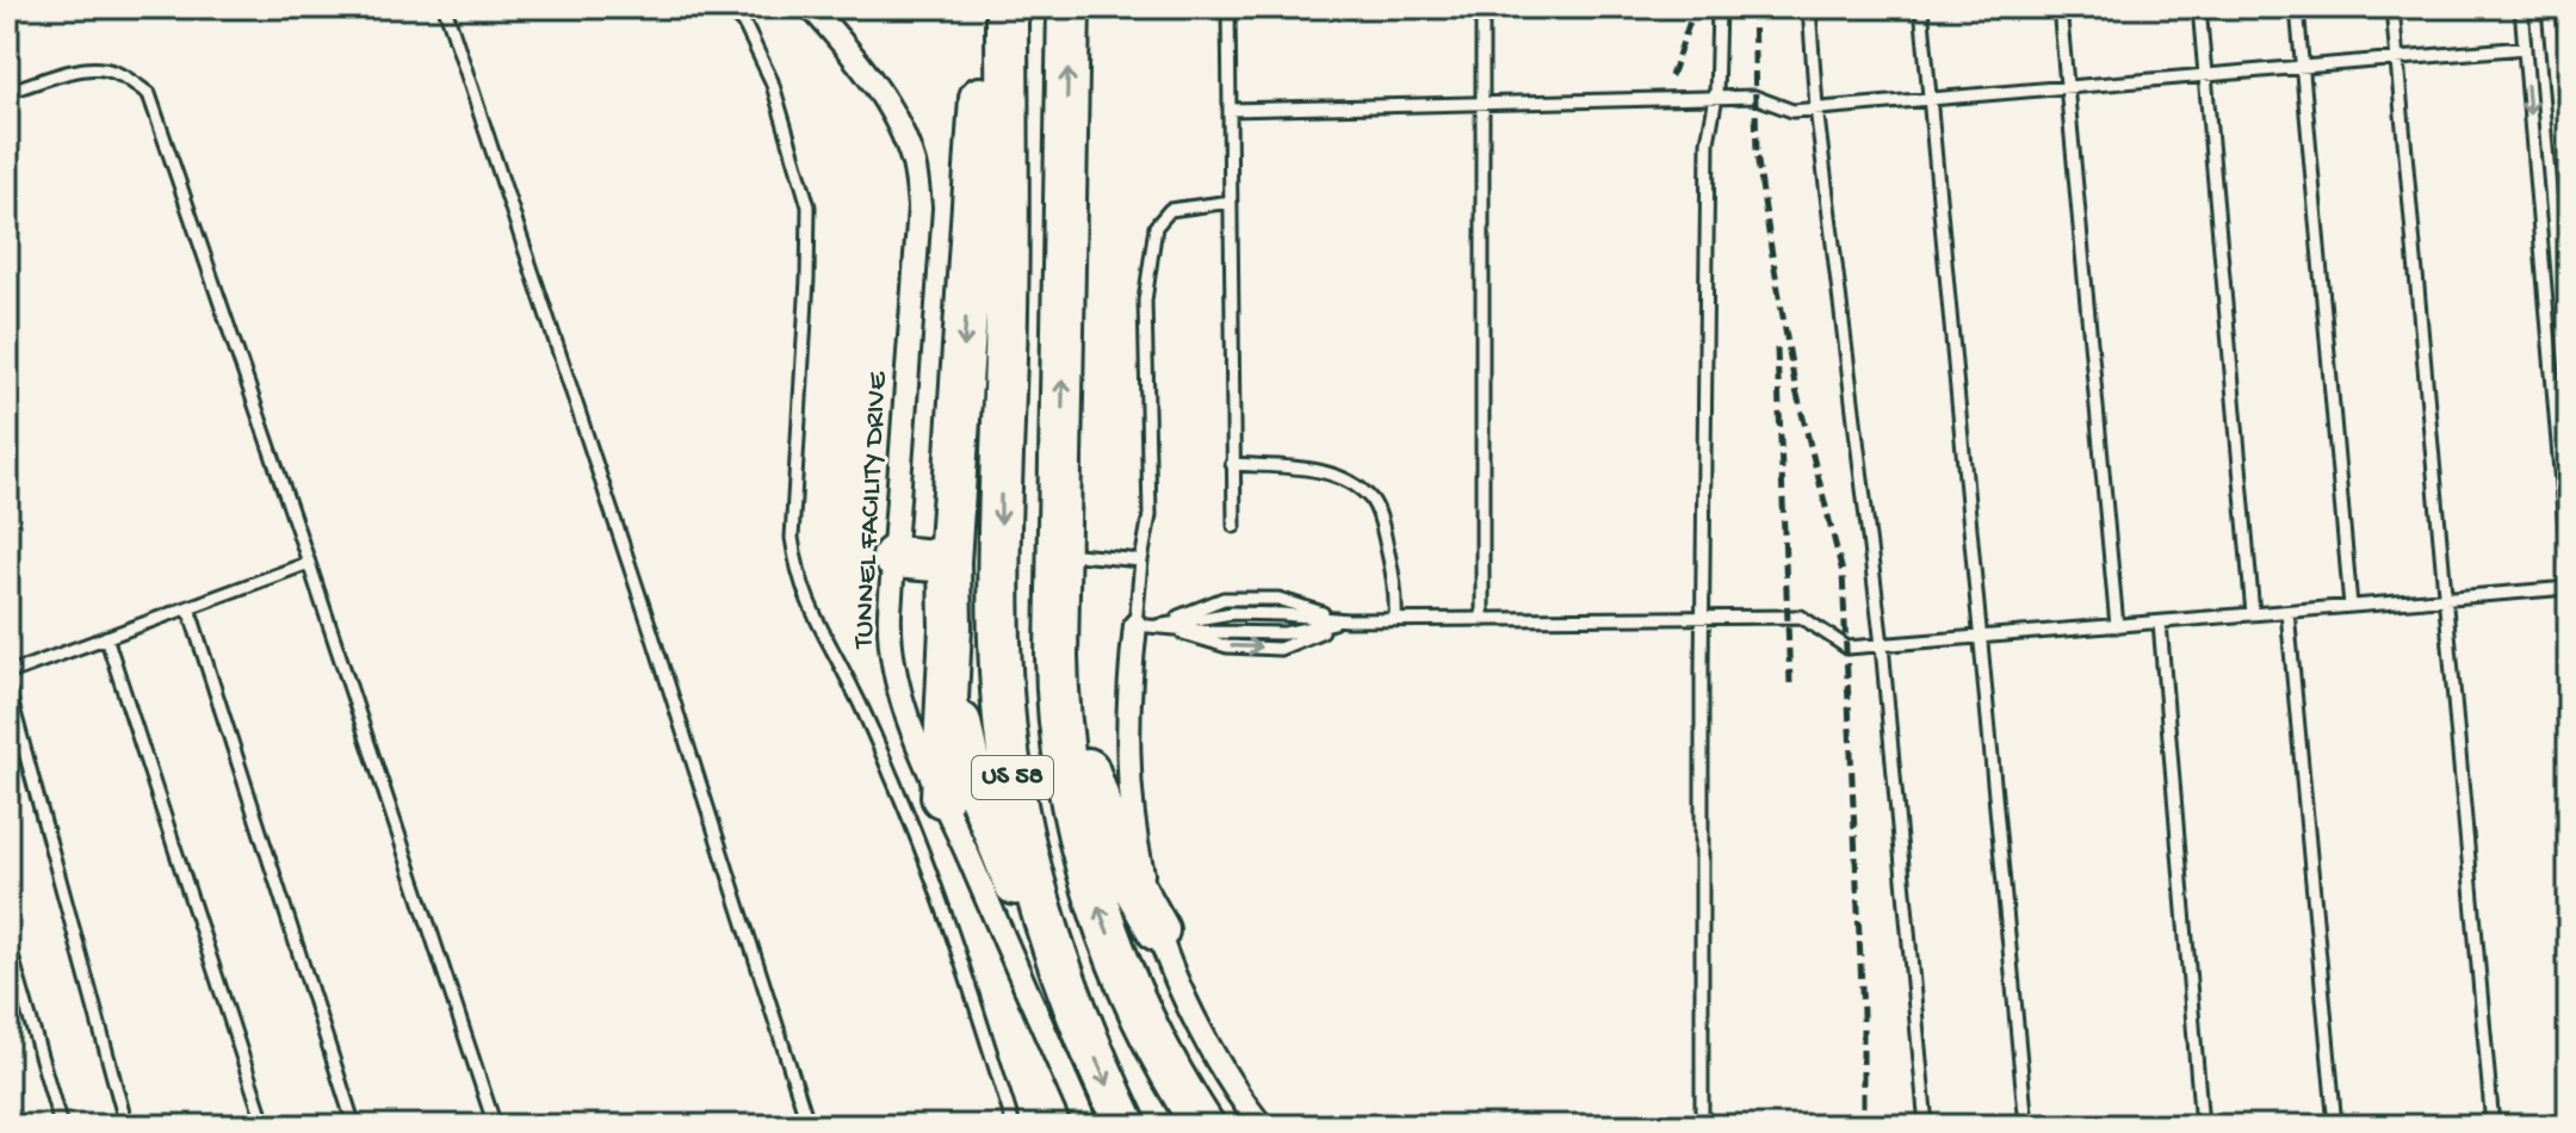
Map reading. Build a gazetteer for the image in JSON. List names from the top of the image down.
{
  "streets": {
    "highway": ["US 58"],
    "street": ["TUNNEL FACILITY DRIVE"]
  }
}
